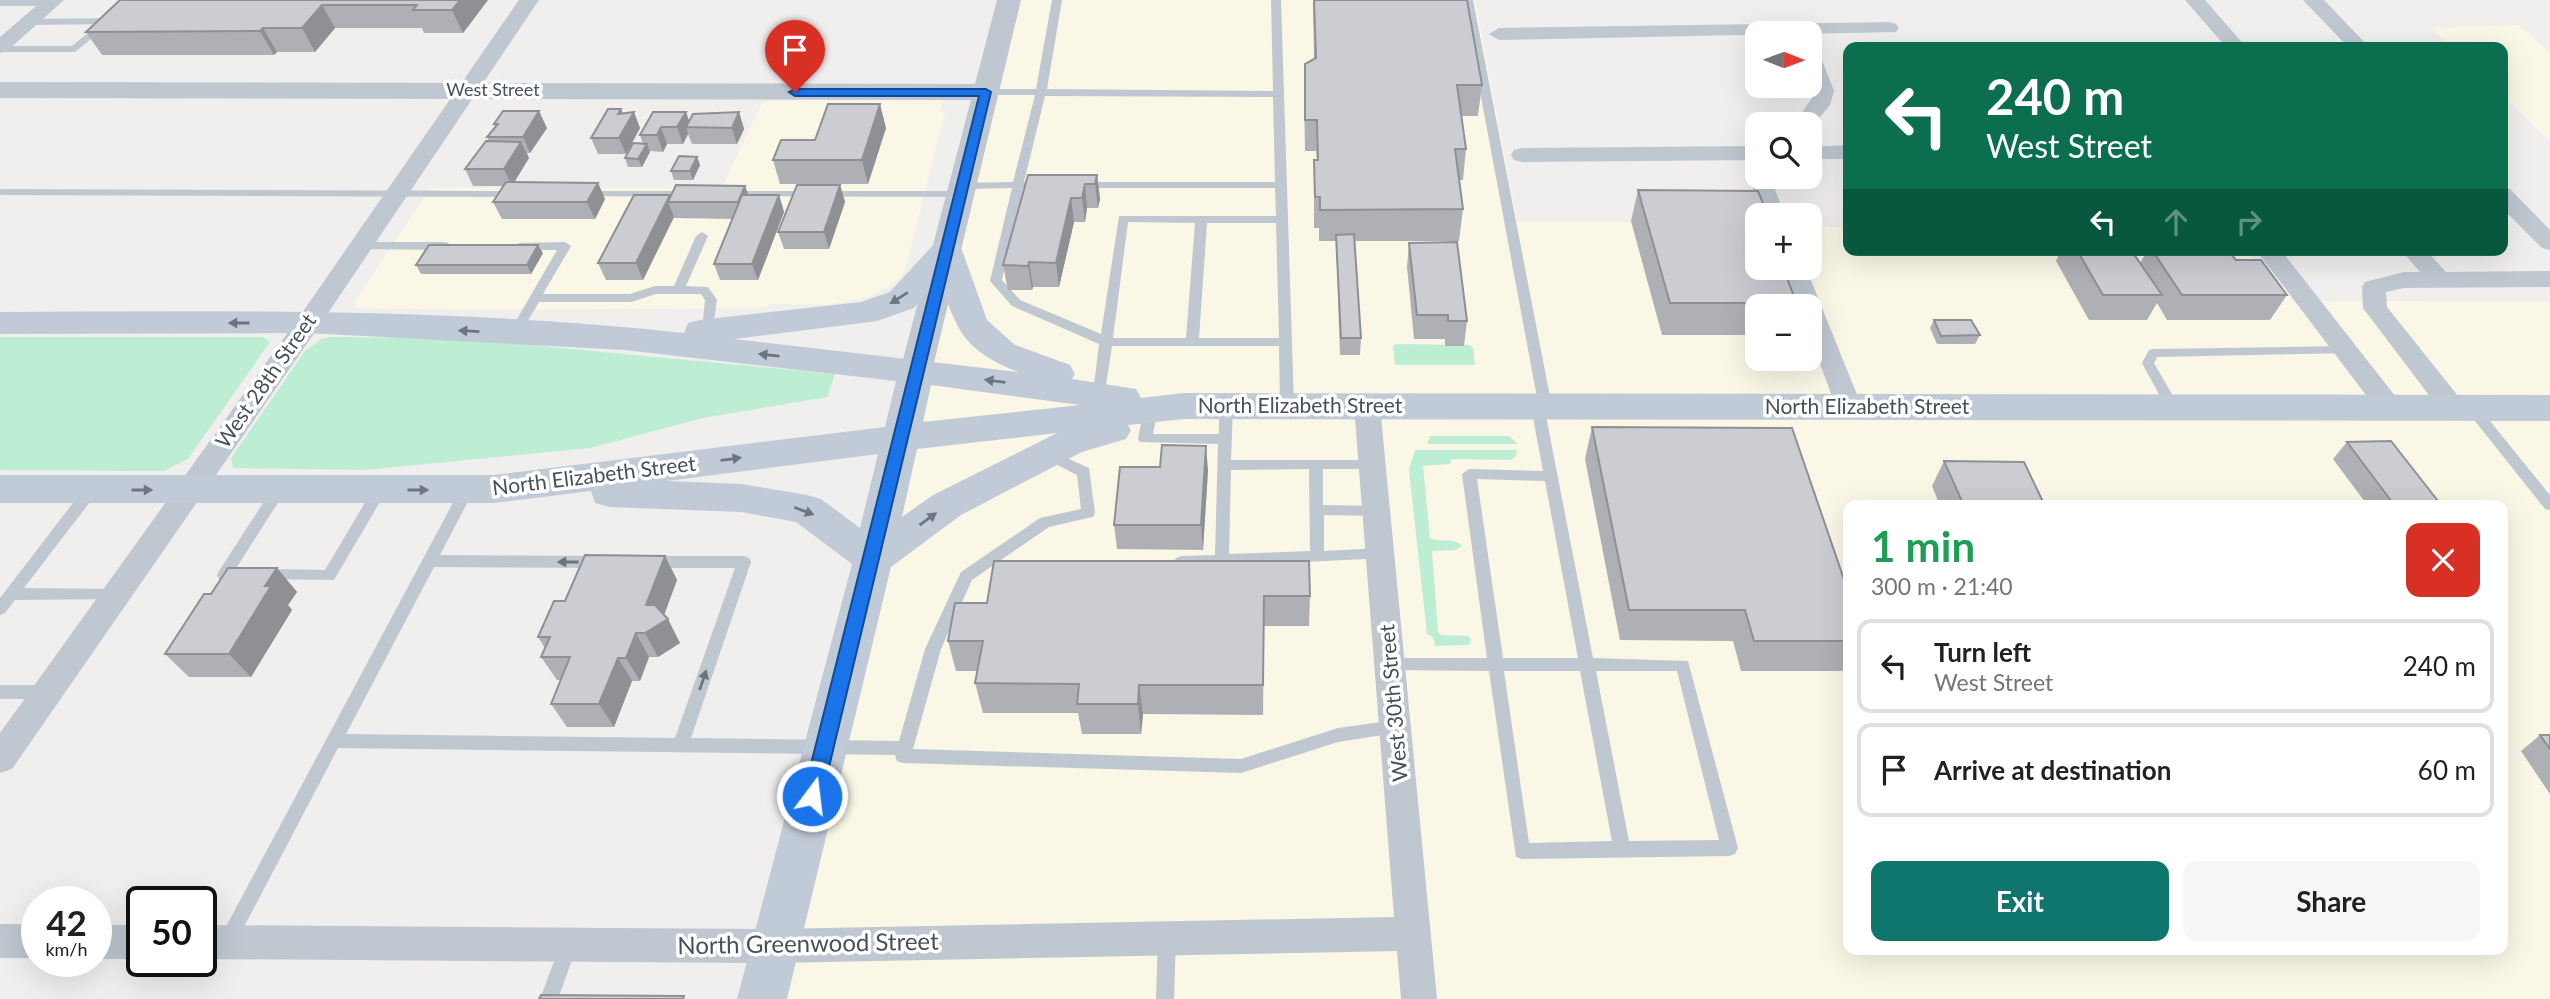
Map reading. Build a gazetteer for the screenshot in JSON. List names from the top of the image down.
{
  "streets": {
    "main road": ["North Elizabeth Street"],
    "street": [
      "West Street",
      "West 28th Street",
      "West 30th Street",
      "North Greenwood Street"
    ]
  },
  "crossings": [
    ["West Street", "West 28th Street"],
    ["West 28th Street", "North Elizabeth Street"],
    ["North Elizabeth Street", "West 30th Street"],
    ["West 30th Street", "North Greenwood Street"]
  ],
  "north": "right",
  "page": {
    "map_buttons": ["+", "−"],
    "turn": ["240 m", "West Street"],
    "heading": ["1 min", "300 m · 21:40"],
    "list": [
      {
        "name": "Turn left",
        "note": "West Street",
        "value": "240 m"
      },
      {
        "name": "Arrive at destination",
        "value": "60 m"
      }
    ],
    "buttons": ["Exit", "Share"],
    "speed": "42 km/h",
    "limit": "50"
  }
}
